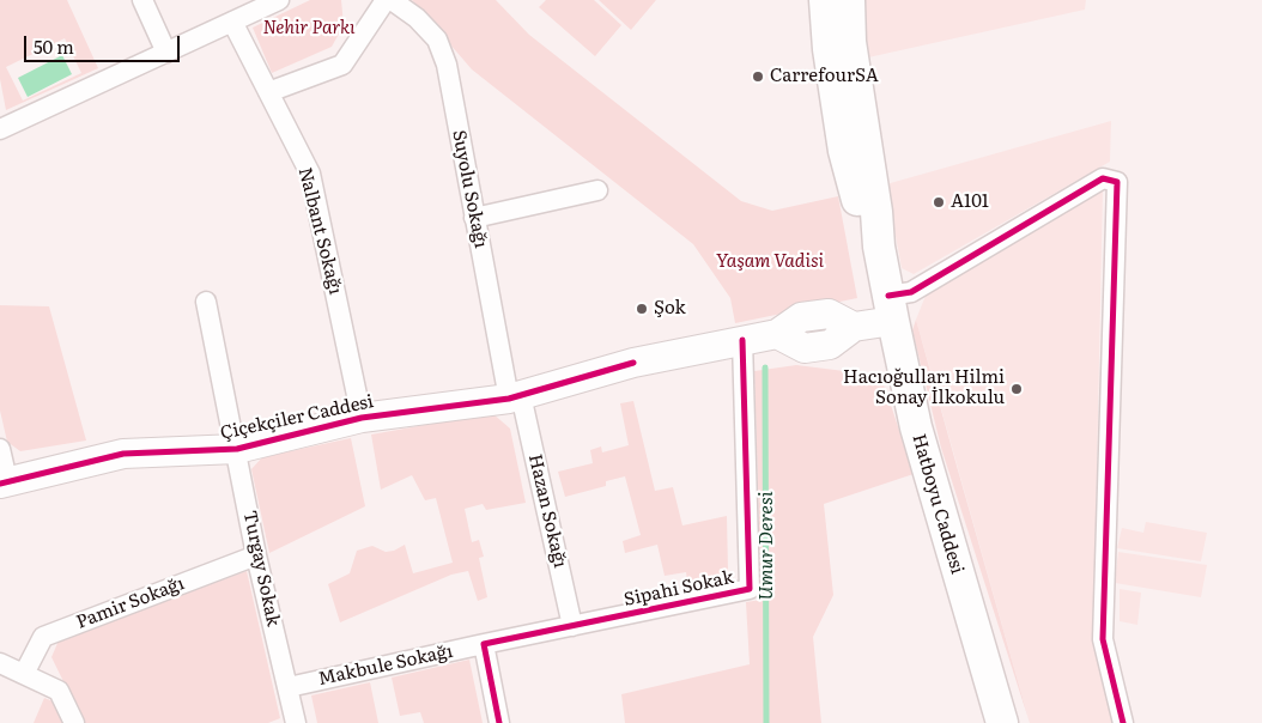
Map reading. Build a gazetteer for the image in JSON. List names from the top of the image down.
{
  "streets": {
    "main road": ["Hatboyu Caddesi"],
    "street": [
      "Suyolu Sokağı",
      "Nalbant Sokağı",
      "Çiçekçiler Caddesi",
      "Hazan Sokağı",
      "Turgay Sokak",
      "Sipahi Sokak",
      "Pamir Sokağı",
      "Makbule Sokağı"
    ]
  },
  "crossings": [
    ["Suyolu Sokağı", "Çiçekçiler Caddesi"],
    ["Suyolu Sokağı", "Hazan Sokağı"],
    ["Nalbant Sokağı", "Çiçekçiler Caddesi"],
    ["Çiçekçiler Caddesi", "Hatboyu Caddesi"],
    ["Çiçekçiler Caddesi", "Hazan Sokağı"],
    ["Çiçekçiler Caddesi", "Turgay Sokak"],
    ["Çiçekçiler Caddesi", "Sipahi Sokak"],
    ["Hazan Sokağı", "Sipahi Sokak"],
    ["Turgay Sokak", "Pamir Sokağı"],
    ["Turgay Sokak", "Makbule Sokağı"],
    ["Sipahi Sokak", "Makbule Sokağı"]
  ],
  "water": ["Umur Deresi"],
  "parks": ["Nehir Parkı", "Yaşam Vadisi"],
  "places": [
    "CarrefourSA",
    "A101",
    "Şok",
    "Hacıoğulları Hilmi Sonay İlkokulu"
  ],
  "scale_bar": "50 m"
}
